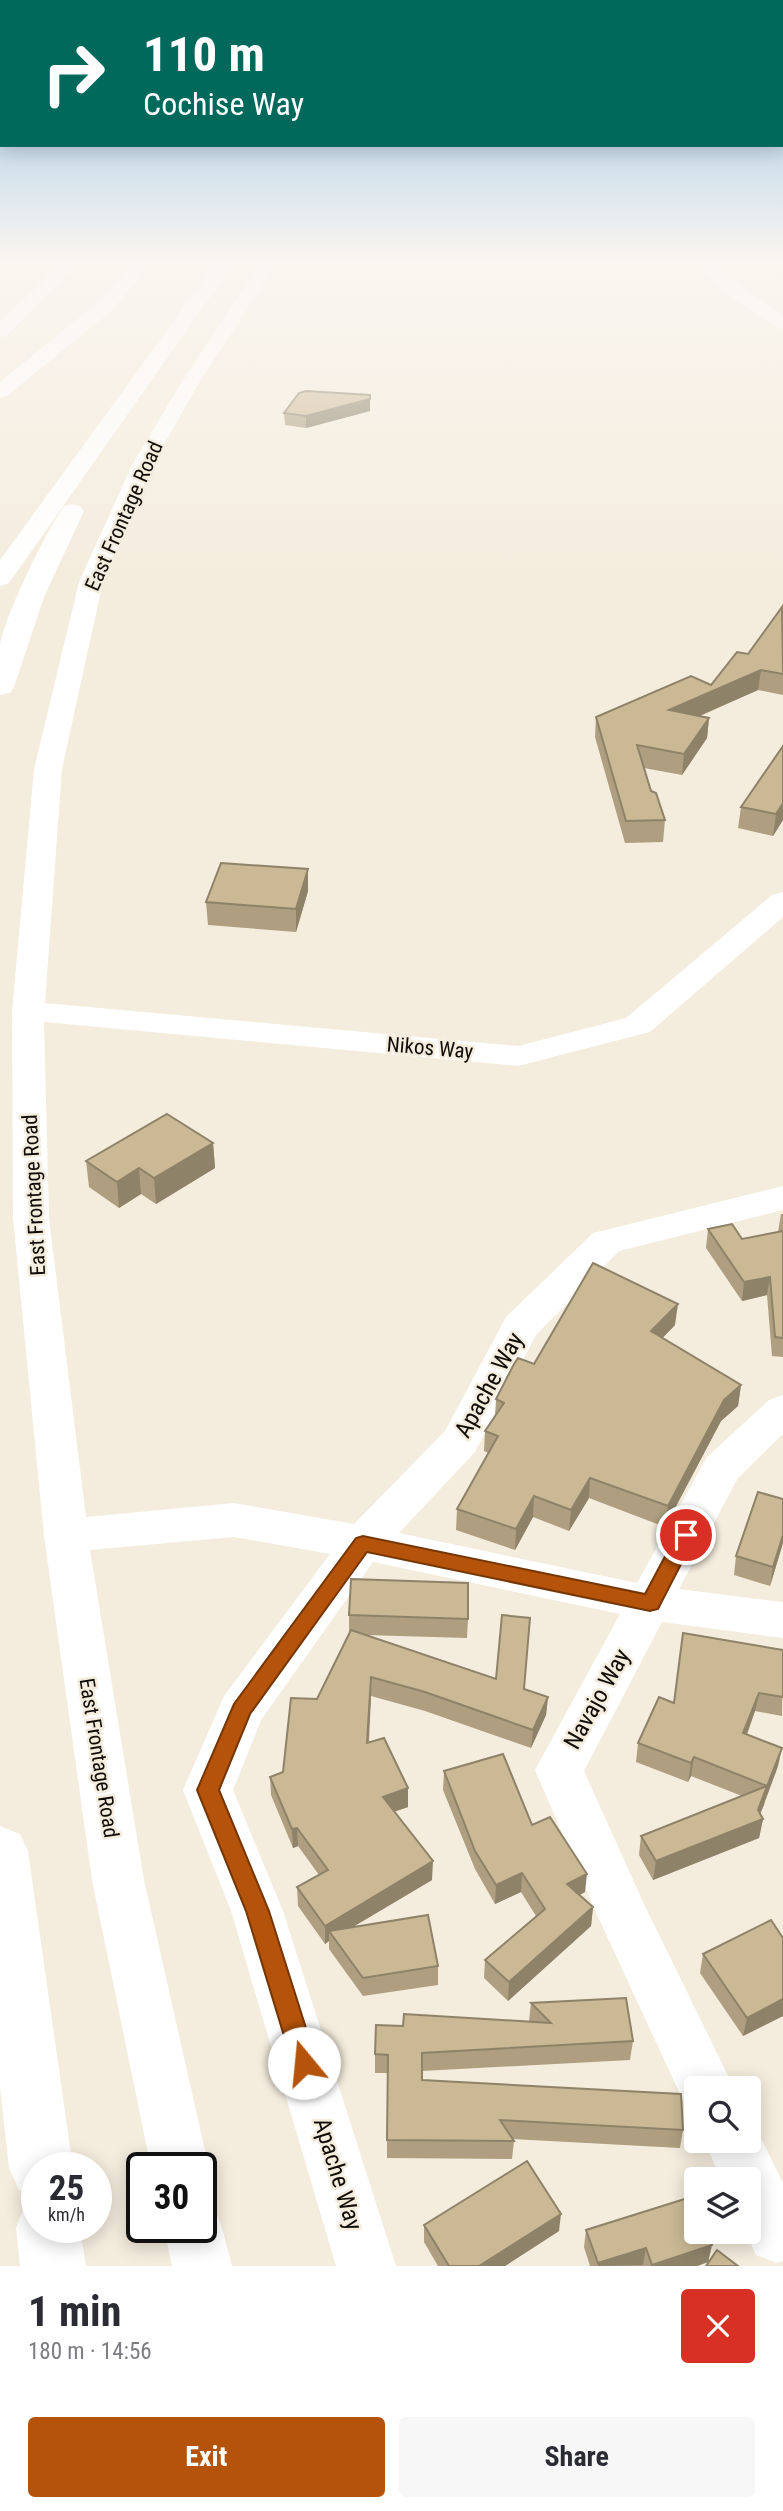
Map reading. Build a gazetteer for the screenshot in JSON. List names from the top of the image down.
{
  "streets": {
    "street": [
      "East Frontage Road",
      "Nikos Way",
      "Apache Way",
      "Navajo Way"
    ]
  },
  "crossings": [
    ["East Frontage Road", "Nikos Way"]
  ],
  "page": {
    "turn": ["110 m", "Cochise Way"],
    "speed": "25 km/h",
    "limit": "30",
    "heading": ["1 min", "180 m · 14:56"],
    "buttons": ["Exit", "Share"]
  }
}
